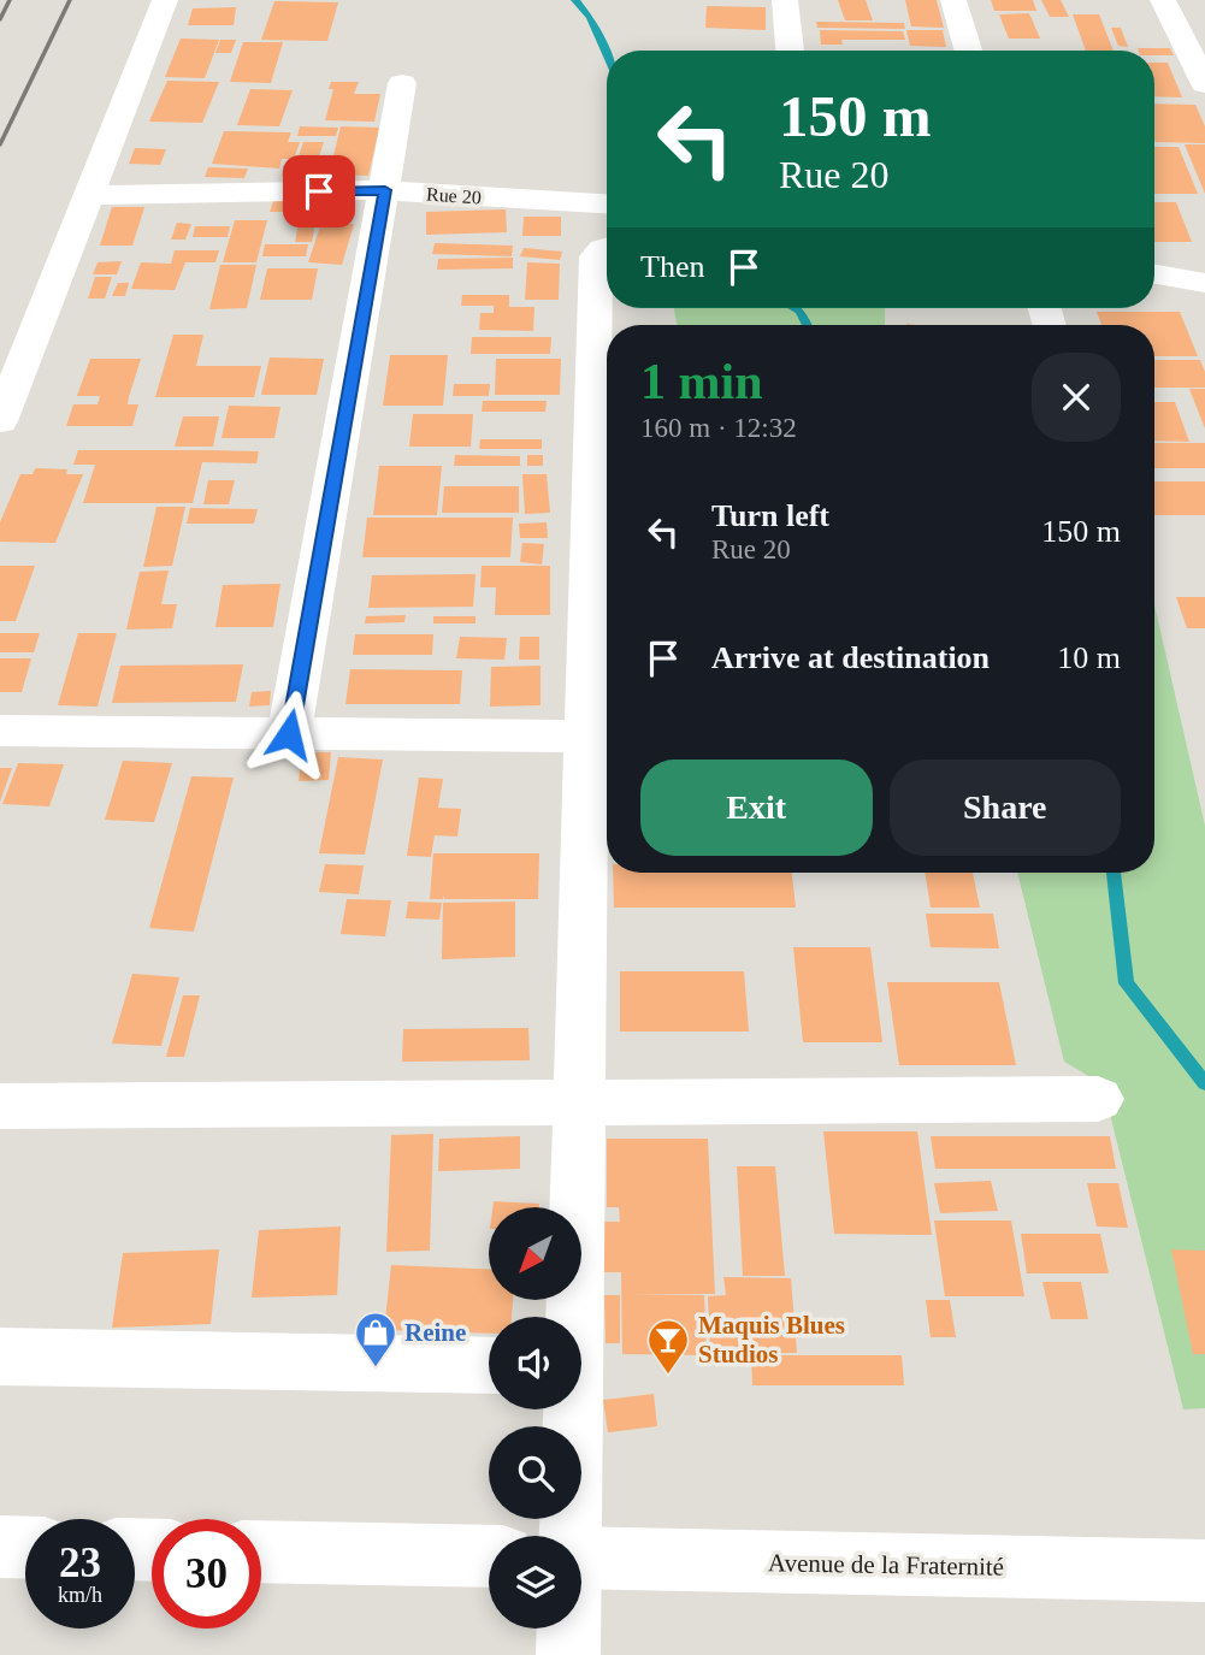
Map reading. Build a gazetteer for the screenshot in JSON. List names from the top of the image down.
{
  "streets": {
    "street": ["Rue 20", "Avenue de la Fraternité"]
  },
  "places": {
    "shop": ["Reine"],
    "bar": ["Maquis Blues Studios"]
  },
  "north": "bottom left",
  "page": {
    "turn": ["150 m", "Rue 20"],
    "then": "Then",
    "heading": ["1 min", "160 m · 12:32"],
    "list": [
      {
        "name": "Turn left",
        "note": "Rue 20",
        "value": "150 m"
      },
      {
        "name": "Arrive at destination",
        "value": "10 m"
      }
    ],
    "buttons": ["Exit", "Share"],
    "speed": "23 km/h",
    "limit": "30"
  }
}
